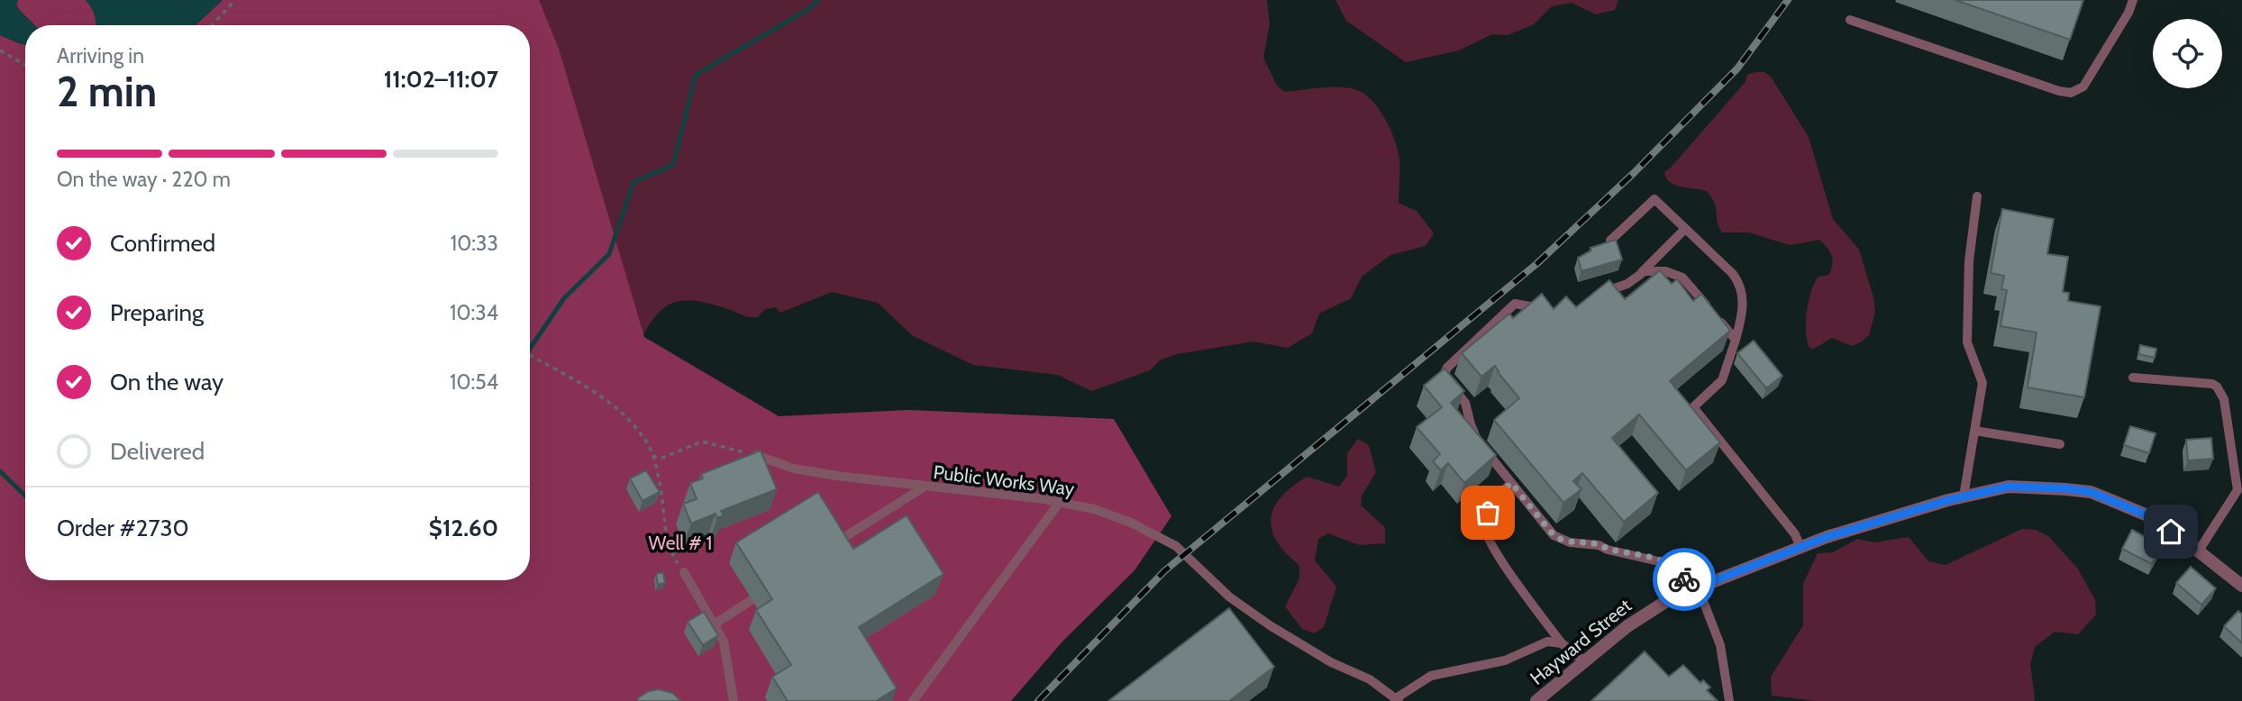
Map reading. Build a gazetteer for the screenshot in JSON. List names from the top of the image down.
{
  "streets": {
    "street": ["Hayward Street"],
    "lane": ["Public Works Way"]
  },
  "parks": ["Well # 1"],
  "page": {
    "heading": ["2 min", "Arriving in", "11:02–11:07"],
    "panel": ["Order #2730", "$12.60"],
    "bar": "On the way · 220 m",
    "list": [
      ["Confirmed", "10:33"],
      ["Preparing", "10:34"],
      ["On the way", "10:54"],
      "Delivered"
    ]
  }
}
